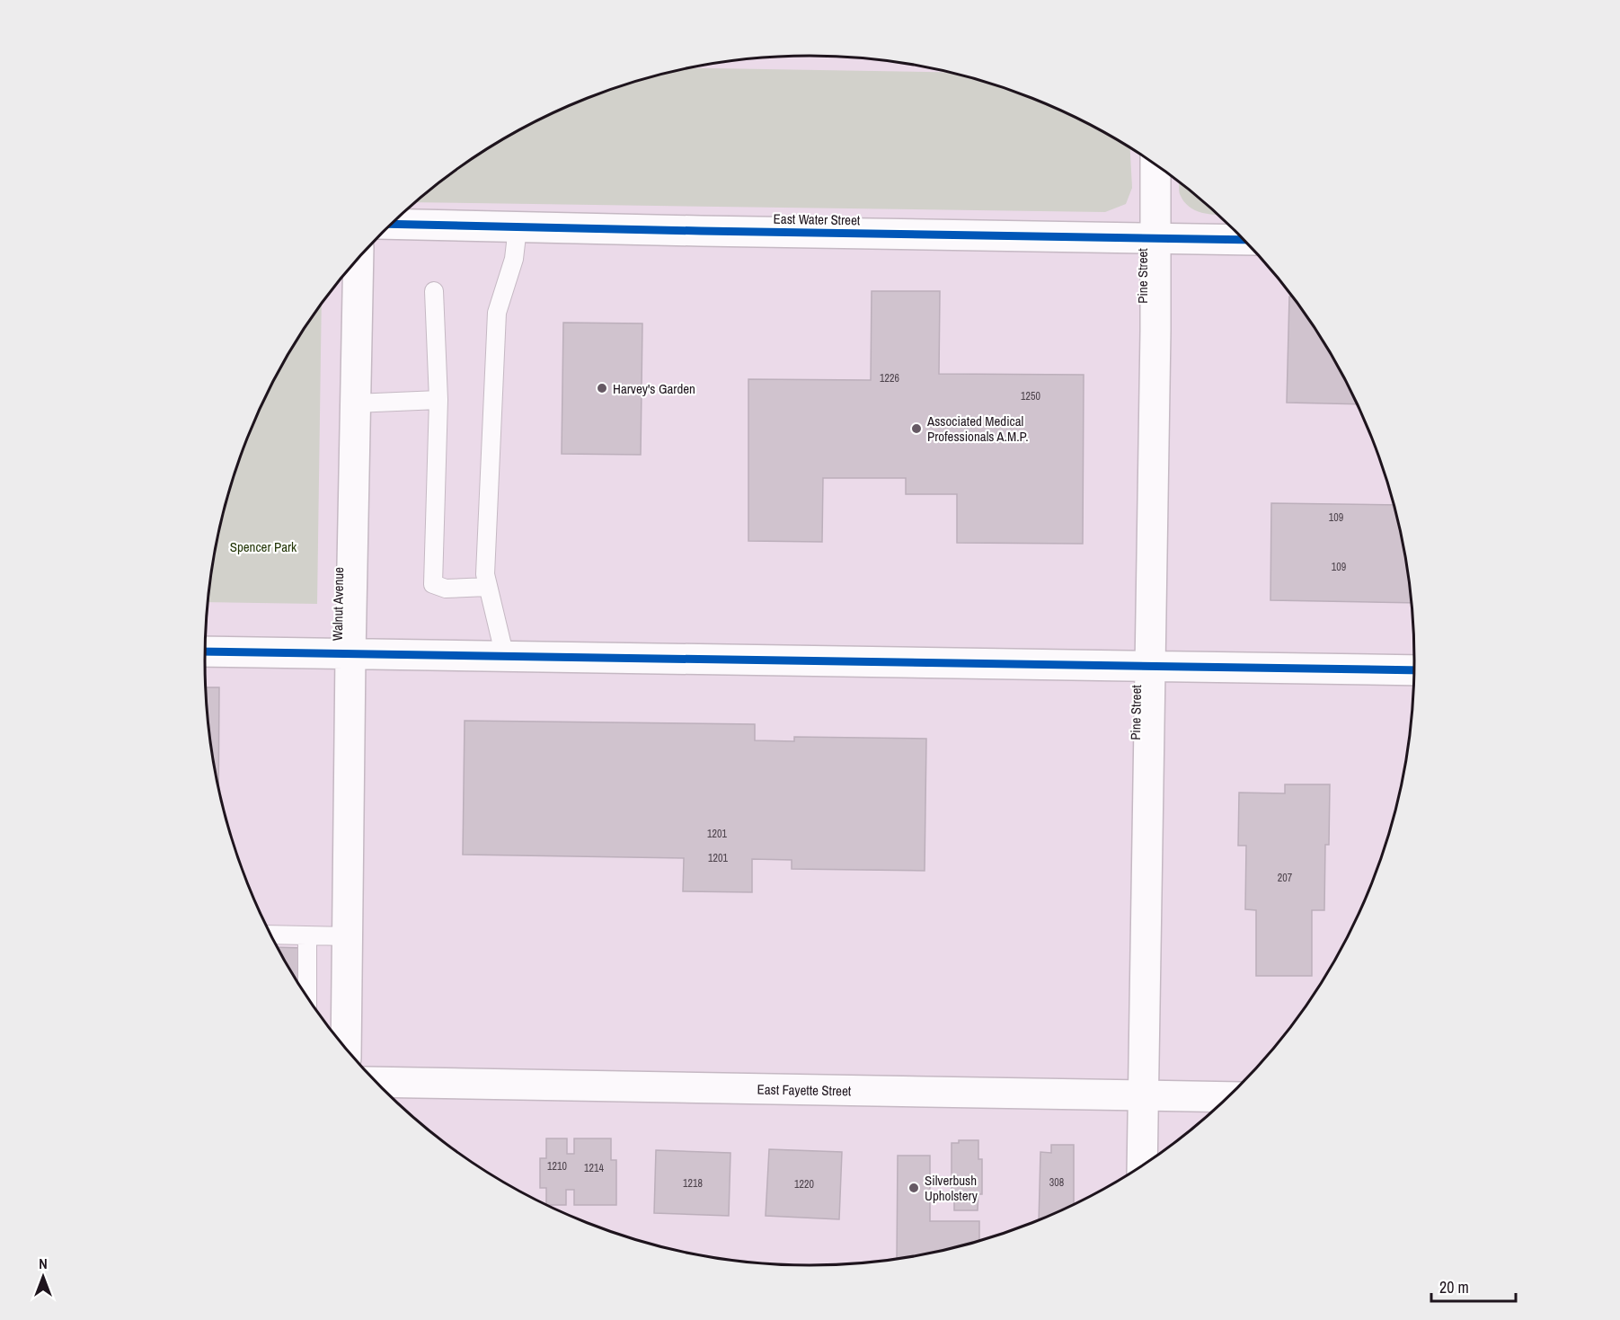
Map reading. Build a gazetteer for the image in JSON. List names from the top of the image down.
{
  "streets": {
    "street": [
      "East Water Street",
      "Pine Street",
      "Walnut Avenue",
      "East Fayette Street"
    ]
  },
  "crossings": [
    ["East Water Street", "Pine Street"],
    ["Pine Street", "East Fayette Street"]
  ],
  "parks": ["Spencer Park"],
  "places": ["Harvey's Garden", "Associated Medical Professionals A.M.P.", "Silverbush Upholstery"],
  "house_numbers": [
    "1226",
    "1250",
    "109",
    "109",
    "1201",
    "1201",
    "207",
    "1210",
    "1214",
    "308",
    "1218",
    "1220"
  ],
  "scale_bar": "20 m",
  "north": "top"
}
